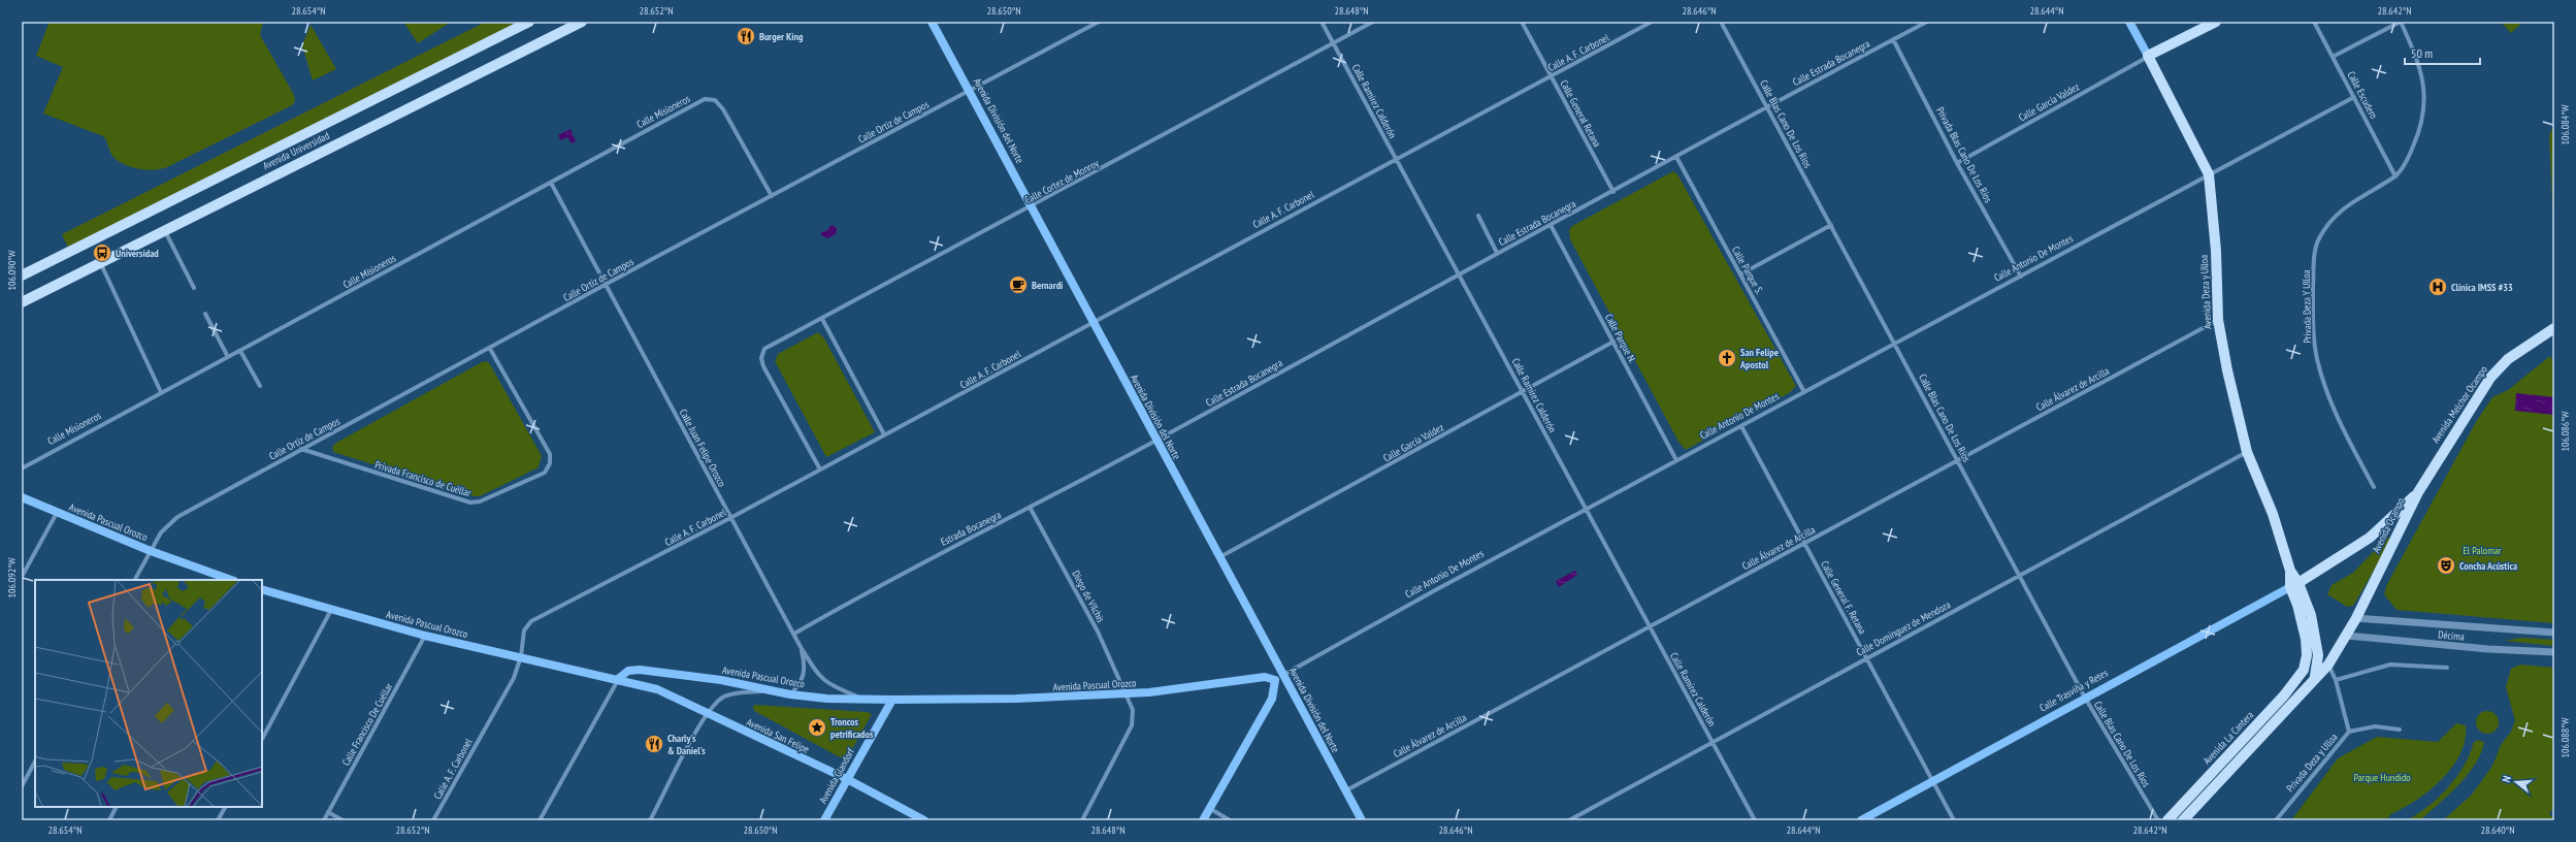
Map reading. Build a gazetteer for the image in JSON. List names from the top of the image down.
{
  "streets": {
    "main road": [
      "Avenida División del Norte",
      "Avenida Universidad",
      "Calle Antonio De Montes",
      "Avenida Deza y Ulloa",
      "Avenida Melchor Ocampo",
      "Avenida Pascual Orozco",
      "Avenida Ocampo",
      "Calle Trasviña y Retes",
      "Avenida San Felipe",
      "Avenida La Cantera",
      "Avenida Glandorf"
    ],
    "street": [
      "Calle A. F. Carbonel",
      "Calle Estrada Bocanegra",
      "Calle Escudero",
      "Calle Ramírez Calderón",
      "Calle García Valdez",
      "Calle Misioneros",
      "Calle General Retana",
      "Calle Ortiz de Campos",
      "Calle Blas Cano De Los Ríos",
      "Privada Blas Cano De Los Ríos",
      "Calle Cortez de Monroy",
      "Calle Parque S.",
      "Privada Deza Y Ulloa",
      "Calle Parque N.",
      "Calle Álvarez de Arcilla",
      "Calle Juan Felipe Orozco",
      "Privada Francisco de Cuéllar",
      "Estrada Bocanegra",
      "Diego de VIlchis",
      "Calle General F. Retana",
      "Calle Domínguez de Mendoza",
      "Décima",
      "Calle Francisco De Cuéllar",
      "Privada Deza y Ulloa"
    ]
  },
  "crossings": [
    ["Calle A. F. Carbonel", "Calle Ramírez Calderón"],
    ["Calle A. F. Carbonel", "Calle General Retana"],
    ["Calle A. F. Carbonel", "Avenida División del Norte"],
    ["Calle A. F. Carbonel", "Calle Cortez de Monroy"],
    ["Calle A. F. Carbonel", "Calle Juan Felipe Orozco"],
    ["Calle A. F. Carbonel", "Avenida Pascual Orozco"],
    ["Calle Estrada Bocanegra", "Calle Ramírez Calderón"],
    ["Calle Estrada Bocanegra", "Calle General Retana"],
    ["Calle Estrada Bocanegra", "Avenida División del Norte"],
    ["Calle Estrada Bocanegra", "Calle Blas Cano De Los Ríos"],
    ["Calle Estrada Bocanegra", "Privada Blas Cano De Los Ríos"],
    ["Calle Estrada Bocanegra", "Calle Parque S."],
    ["Calle Estrada Bocanegra", "Calle Parque N."],
    ["Calle Estrada Bocanegra", "Estrada Bocanegra"],
    ["Calle Escudero", "Calle Antonio De Montes"],
    ["Calle Escudero", "Privada Deza Y Ulloa"],
    ["Calle Ramírez Calderón", "Calle García Valdez"],
    ["Calle Ramírez Calderón", "Calle Cortez de Monroy"],
    ["Calle Ramírez Calderón", "Calle Antonio De Montes"],
    ["Calle Ramírez Calderón", "Calle Álvarez de Arcilla"],
    ["Calle Ramírez Calderón", "Calle Domínguez de Mendoza"],
    ["Calle García Valdez", "Avenida División del Norte"],
    ["Calle García Valdez", "Privada Blas Cano De Los Ríos"],
    ["Calle García Valdez", "Avenida Deza y Ulloa"],
    ["Calle García Valdez", "Calle Parque N."],
    ["Calle Misioneros", "Calle Ortiz de Campos"],
    ["Calle Misioneros", "Calle Juan Felipe Orozco"],
    ["Avenida División del Norte", "Calle Ortiz de Campos"],
    ["Avenida División del Norte", "Calle Cortez de Monroy"],
    ["Avenida División del Norte", "Calle Antonio De Montes"],
    ["Avenida División del Norte", "Calle Álvarez de Arcilla"],
    ["Avenida División del Norte", "Estrada Bocanegra"],
    ["Calle Ortiz de Campos", "Calle Juan Felipe Orozco"],
    ["Calle Ortiz de Campos", "Privada Francisco de Cuéllar"],
    ["Calle Ortiz de Campos", "Avenida Pascual Orozco"],
    ["Calle Blas Cano De Los Ríos", "Calle Antonio De Montes"],
    ["Calle Blas Cano De Los Ríos", "Calle Álvarez de Arcilla"],
    ["Calle Blas Cano De Los Ríos", "Calle Domínguez de Mendoza"],
    ["Calle Blas Cano De Los Ríos", "Calle Trasviña y Retes"],
    ["Privada Blas Cano De Los Ríos", "Calle Antonio De Montes"],
    ["Calle Antonio De Montes", "Calle Parque S."],
    ["Calle Antonio De Montes", "Avenida Deza y Ulloa"],
    ["Calle Antonio De Montes", "Calle Parque N."],
    ["Calle Antonio De Montes", "Avenida Pascual Orozco"],
    ["Calle Antonio De Montes", "Calle General F. Retana"],
    ["Avenida Deza y Ulloa", "Calle Álvarez de Arcilla"],
    ["Avenida Deza y Ulloa", "Avenida Ocampo"],
    ["Avenida Deza y Ulloa", "Calle Domínguez de Mendoza"],
    ["Avenida Deza y Ulloa", "Calle Trasviña y Retes"],
    ["Avenida Deza y Ulloa", "Avenida La Cantera"],
    ["Calle Álvarez de Arcilla", "Calle General F. Retana"],
    ["Avenida Melchor Ocampo", "Avenida Ocampo"],
    ["Calle Juan Felipe Orozco", "Avenida Pascual Orozco"],
    ["Calle Juan Felipe Orozco", "Estrada Bocanegra"],
    ["Avenida Pascual Orozco", "Diego de VIlchis"],
    ["Avenida Pascual Orozco", "Calle Francisco De Cuéllar"],
    ["Avenida Pascual Orozco", "Avenida San Felipe"],
    ["Avenida Pascual Orozco", "Avenida Glandorf"],
    ["Avenida Ocampo", "Décima"],
    ["Avenida Ocampo", "Calle Trasviña y Retes"],
    ["Avenida Ocampo", "Privada Deza y Ulloa"],
    ["Estrada Bocanegra", "Diego de VIlchis"],
    ["Calle General F. Retana", "Calle Domínguez de Mendoza"],
    ["Calle General F. Retana", "Calle Trasviña y Retes"],
    ["Avenida San Felipe", "Avenida Glandorf"]
  ],
  "parks": ["El Palomar", "Parque Hundido"],
  "places": {
    "restaurant": ["Burger King", "Charly's & Daniel's"],
    "bus stop": ["Universidad"],
    "cafe": ["Bernardi"],
    "hospital": ["Clínica IMSS #33"],
    "church": ["San Felipe Apostol"],
    "theatre": ["Concha Acústica"],
    "place": ["Troncos petrificados"]
  },
  "scale_bar": "50 m",
  "north": "left",
  "coordinates": [
    "28.654°N",
    "28.652°N",
    "28.650°N",
    "28.648°N",
    "28.646°N",
    "28.644°N",
    "28.642°N",
    "106.084°W",
    "106.090°W",
    "106.086°W",
    "106.092°W",
    "106.088°W",
    "28.640°N"
  ]
}
